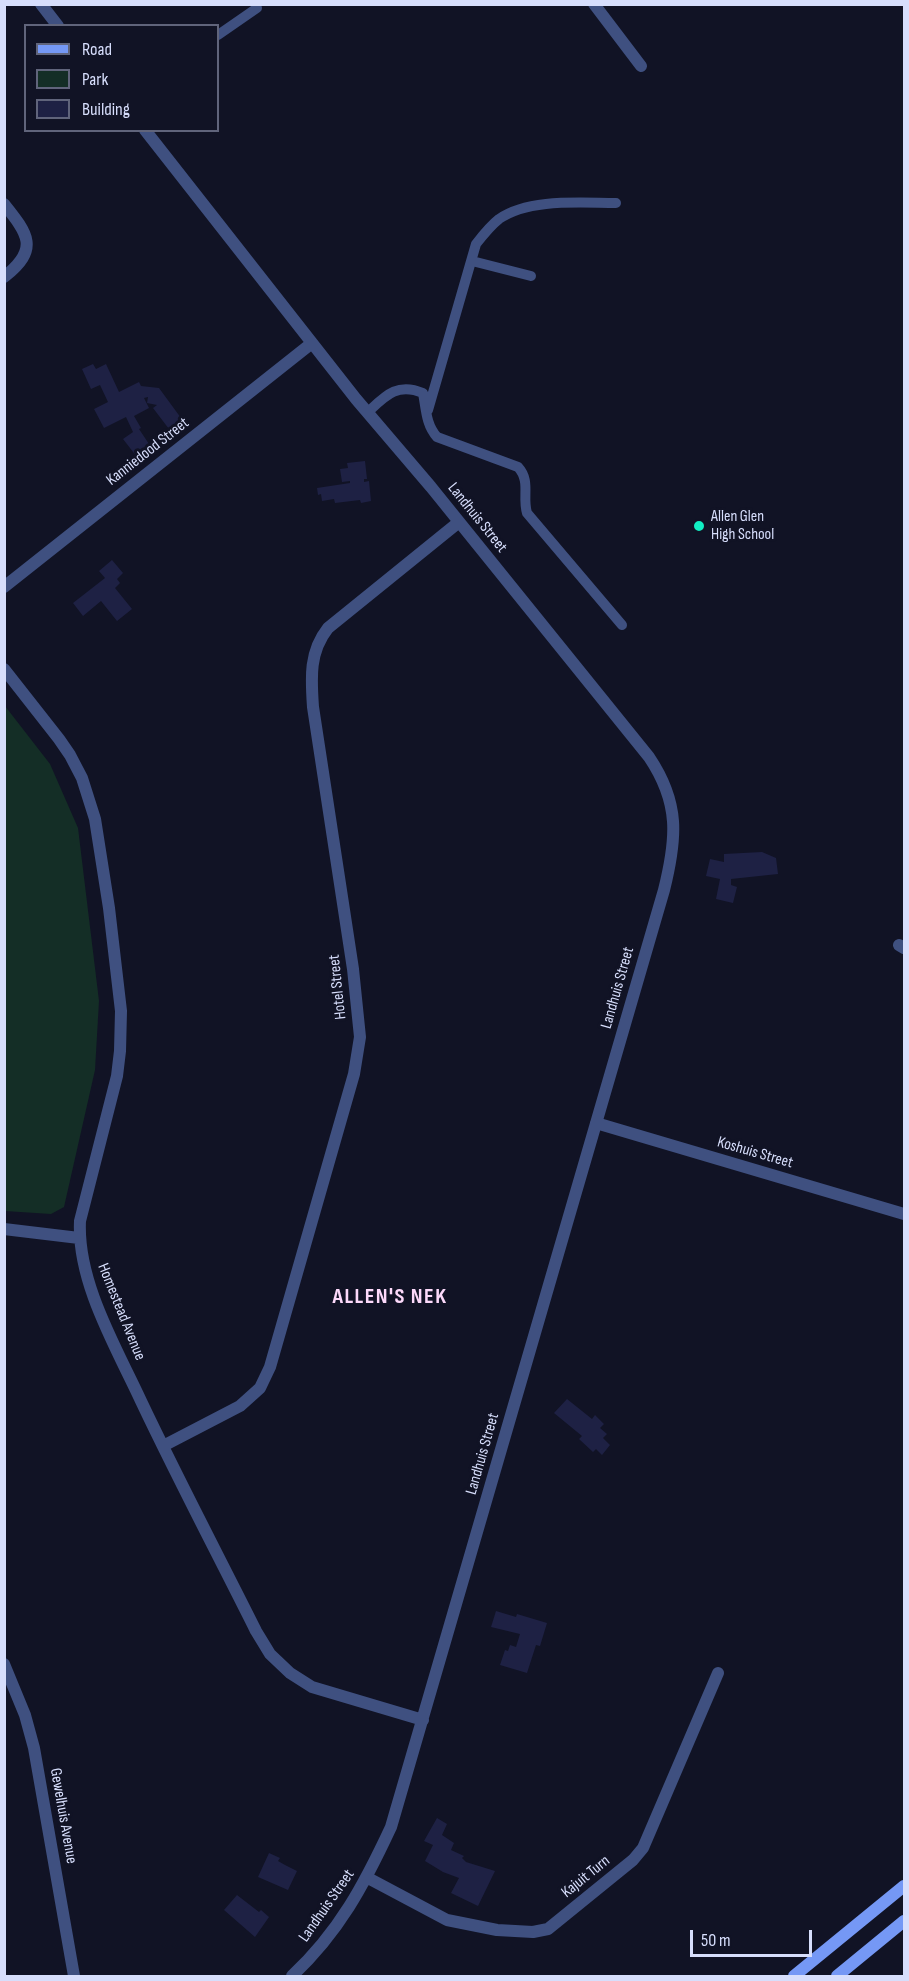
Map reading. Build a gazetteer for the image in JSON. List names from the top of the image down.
{
  "streets": {
    "street": [
      "Kanniedood Street",
      "Landhuis Street",
      "Hotel Street",
      "Koshuis Street",
      "Homestead Avenue",
      "Gewelhuis Avenue",
      "Kajuit Turn"
    ]
  },
  "crossings": [
    ["Kanniedood Street", "Landhuis Street"],
    ["Landhuis Street", "Hotel Street"],
    ["Landhuis Street", "Koshuis Street"],
    ["Landhuis Street", "Homestead Avenue"],
    ["Landhuis Street", "Kajuit Turn"],
    ["Hotel Street", "Homestead Avenue"]
  ],
  "districts": ["ALLEN'S NEK"],
  "places": ["Allen Glen High School"],
  "legend": ["Road", "Park", "Building"],
  "scale_bar": "50 m"
}
